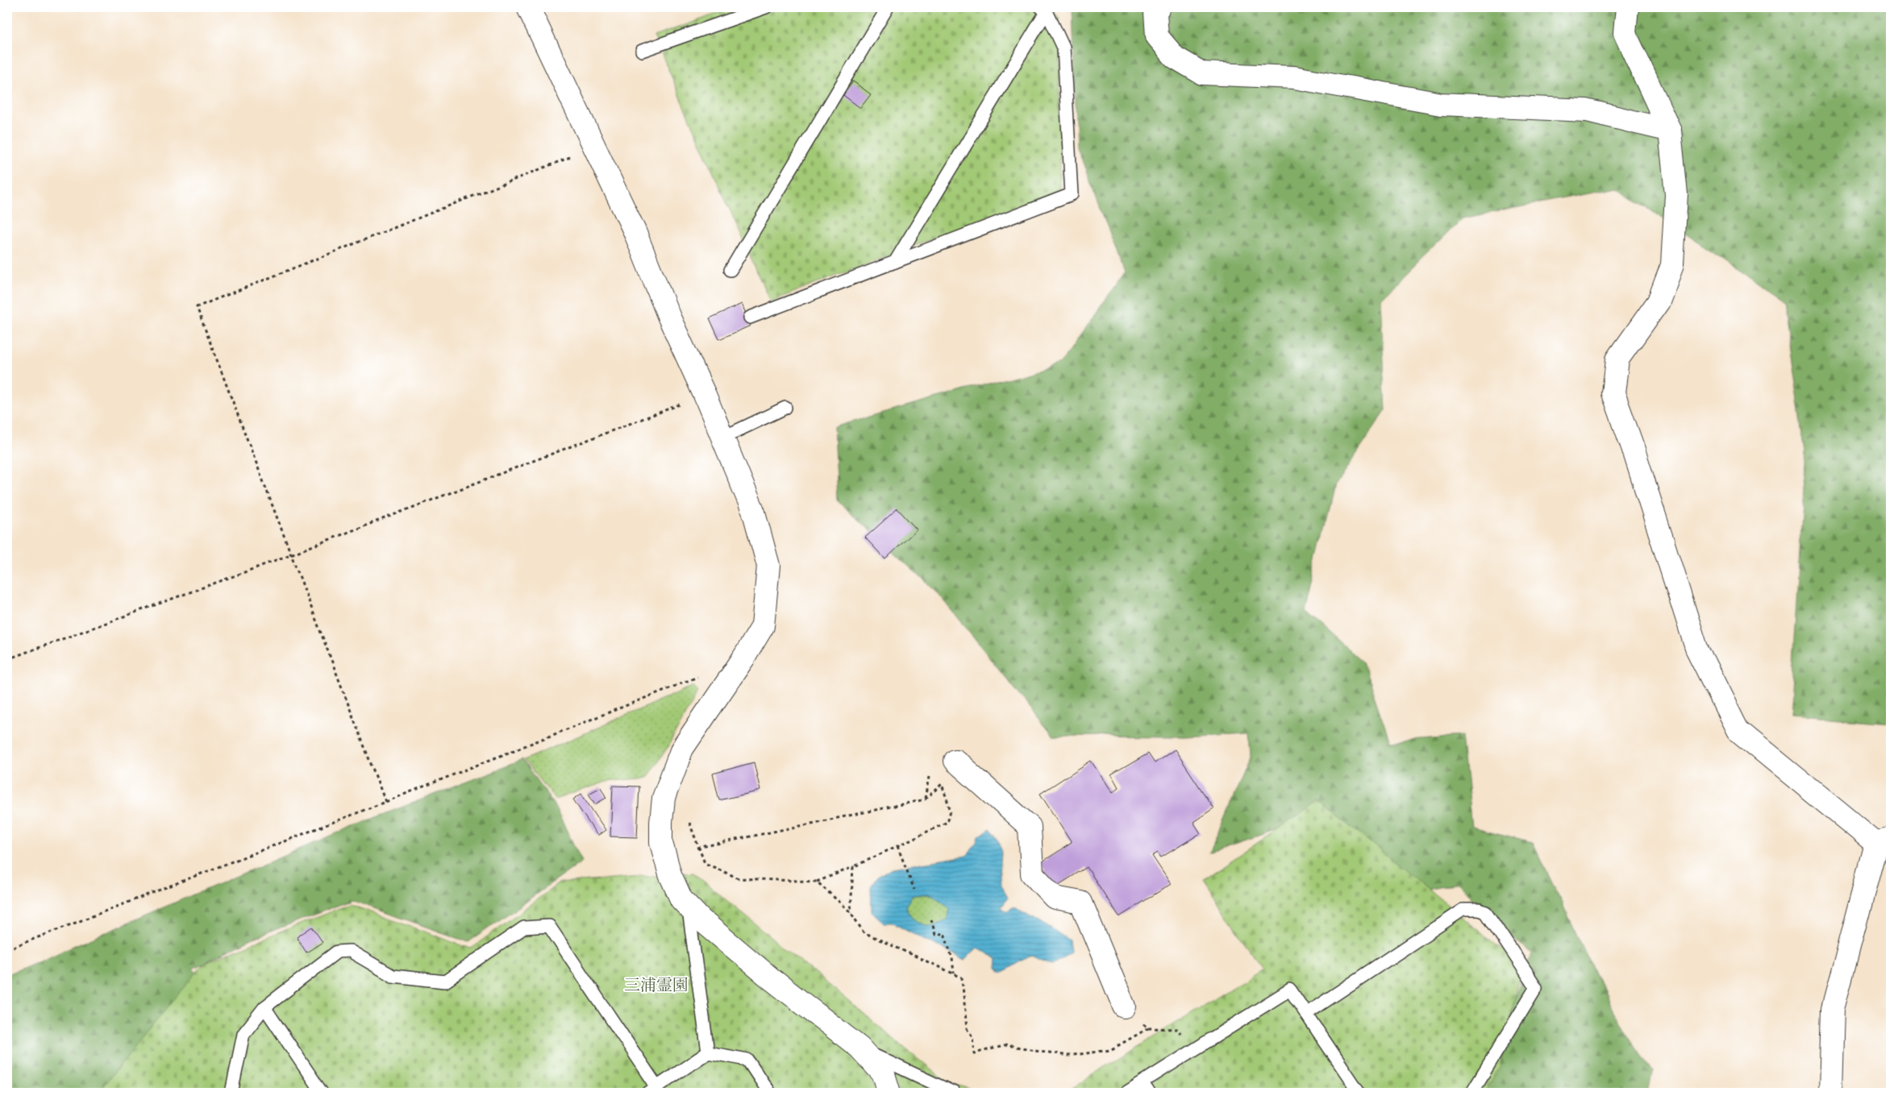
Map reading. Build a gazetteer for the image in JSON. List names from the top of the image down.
{
  "parks": ["三浦霊園"]
}
